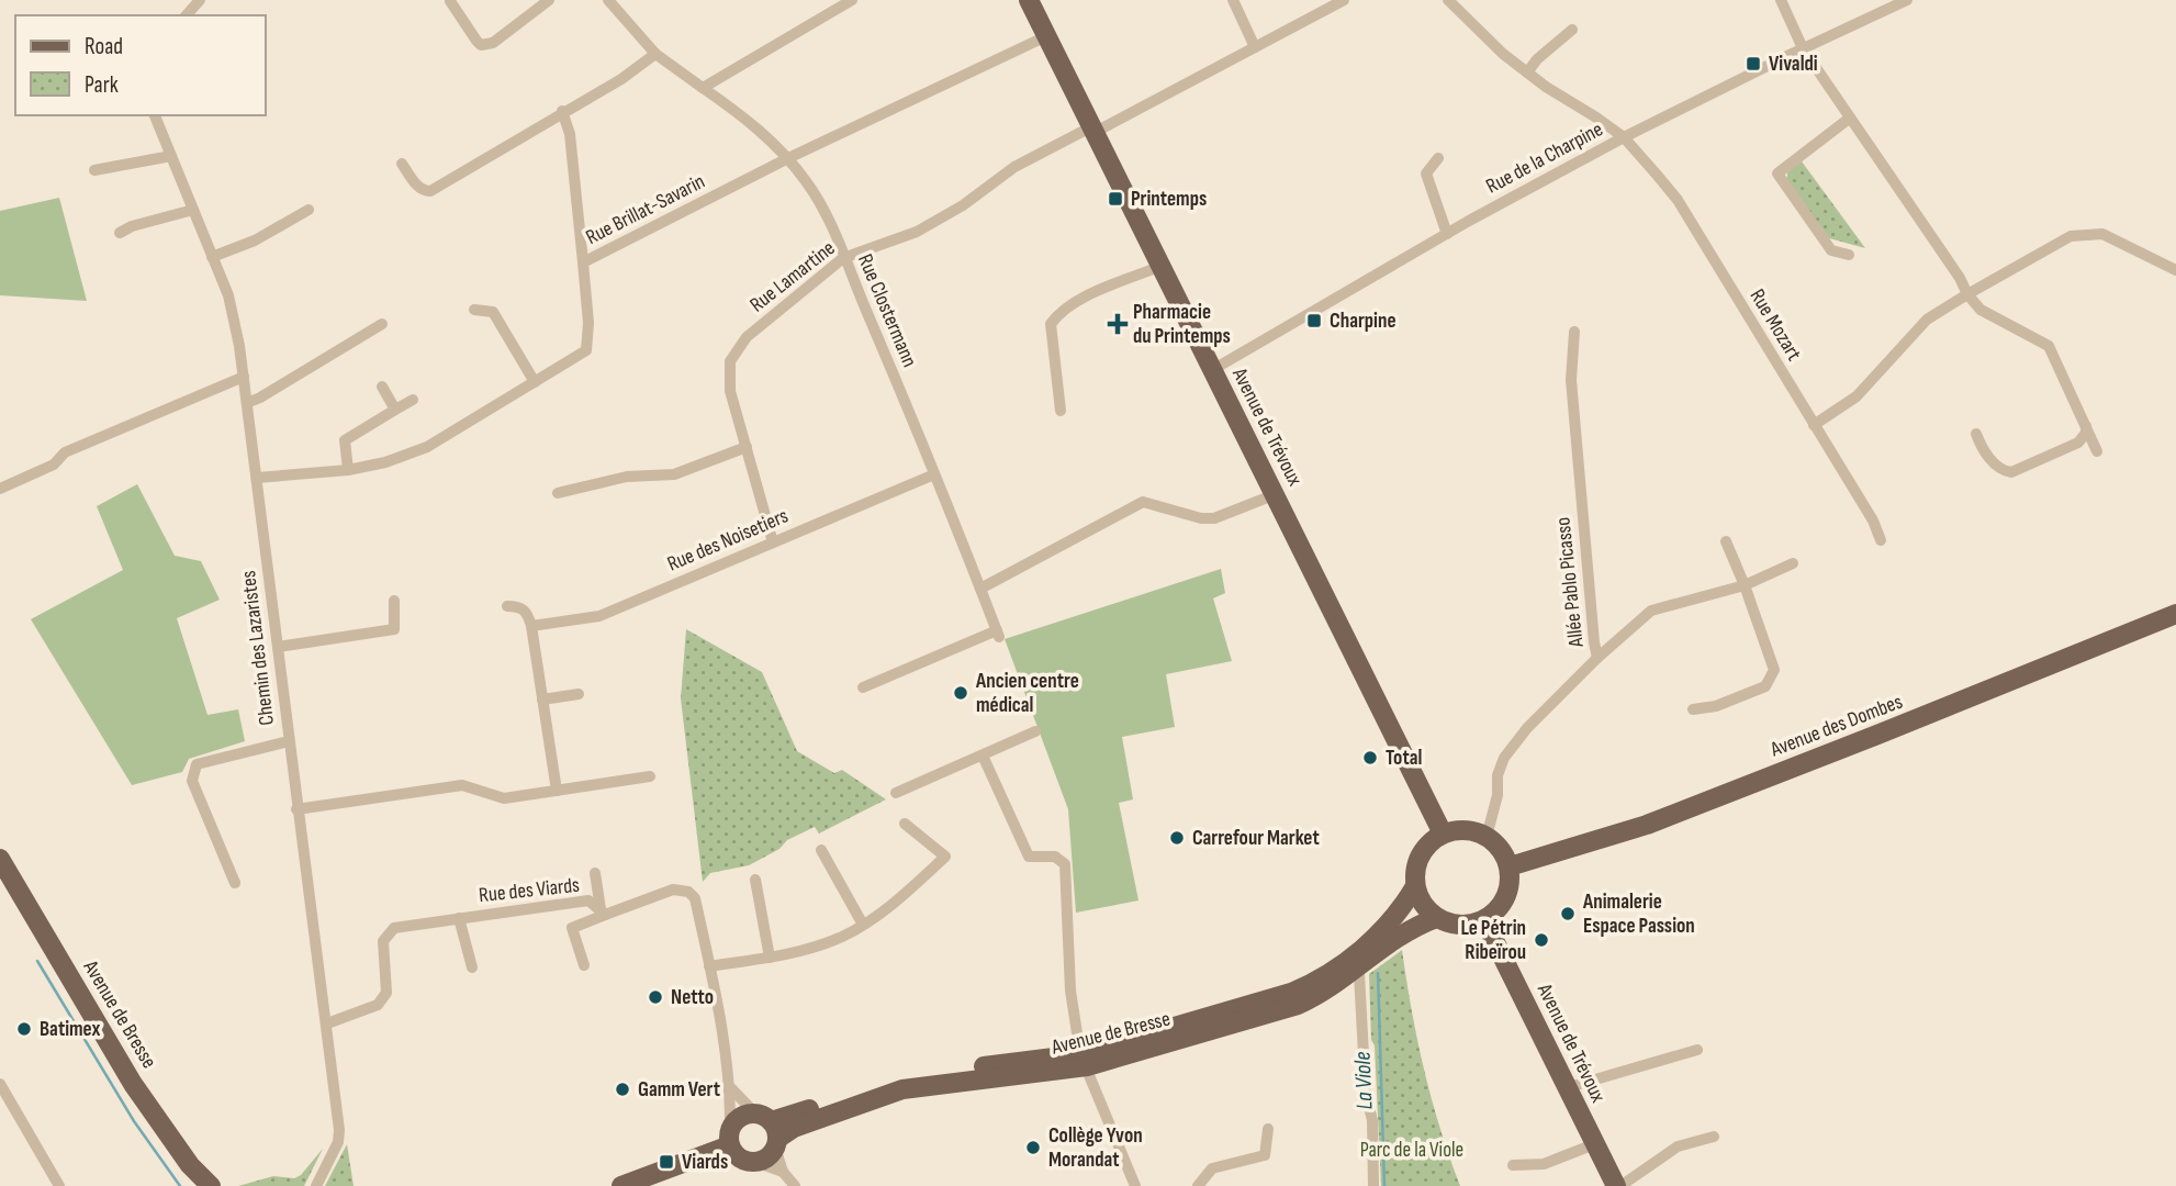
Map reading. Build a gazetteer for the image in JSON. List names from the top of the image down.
{
  "streets": {
    "main road": ["Avenue de Trévoux", "Avenue des Dombes", "Avenue de Bresse"],
    "street": [
      "Rue de la Charpine",
      "Rue Brillat-Savarin",
      "Rue Lamartine",
      "Rue Clostermann",
      "Rue Mozart",
      "Rue des Noisetiers",
      "Allée Pablo Picasso",
      "Chemin des Lazaristes",
      "Rue des Viards"
    ]
  },
  "crossings": [
    ["Rue de la Charpine", "Rue Mozart"],
    ["Rue de la Charpine", "Avenue de Trévoux"],
    ["Rue Brillat-Savarin", "Rue Clostermann"],
    ["Rue Brillat-Savarin", "Avenue de Trévoux"],
    ["Rue Brillat-Savarin", "Chemin des Lazaristes"],
    ["Rue Lamartine", "Rue Clostermann"],
    ["Rue Lamartine", "Avenue de Trévoux"],
    ["Rue Lamartine", "Rue des Noisetiers"],
    ["Rue Clostermann", "Rue des Noisetiers"],
    ["Avenue de Trévoux", "Allée Pablo Picasso"],
    ["Avenue de Trévoux", "Avenue des Dombes"],
    ["Avenue de Trévoux", "Avenue de Bresse"],
    ["Allée Pablo Picasso", "Avenue des Dombes"],
    ["Allée Pablo Picasso", "Avenue de Bresse"],
    ["Chemin des Lazaristes", "Rue des Viards"],
    ["Avenue des Dombes", "Avenue de Bresse"],
    ["Rue des Viards", "Avenue de Bresse"]
  ],
  "water": ["La Viole"],
  "parks": ["Parc de la Viole"],
  "places": {
    "transit": [
      "Vivaldi",
      "Printemps",
      "Charpine",
      "Viards"
    ],
    "health": ["Pharmacie du Printemps"],
    "other": [
      "Ancien centre médical",
      "Total",
      "Carrefour Market",
      "Animalerie Espace Passion",
      "Le Pétrin Ribeïrou",
      "Netto",
      "Batimex",
      "Gamm Vert",
      "Collège Yvon Morandat"
    ]
  },
  "legend": ["Road", "Park"]
}
